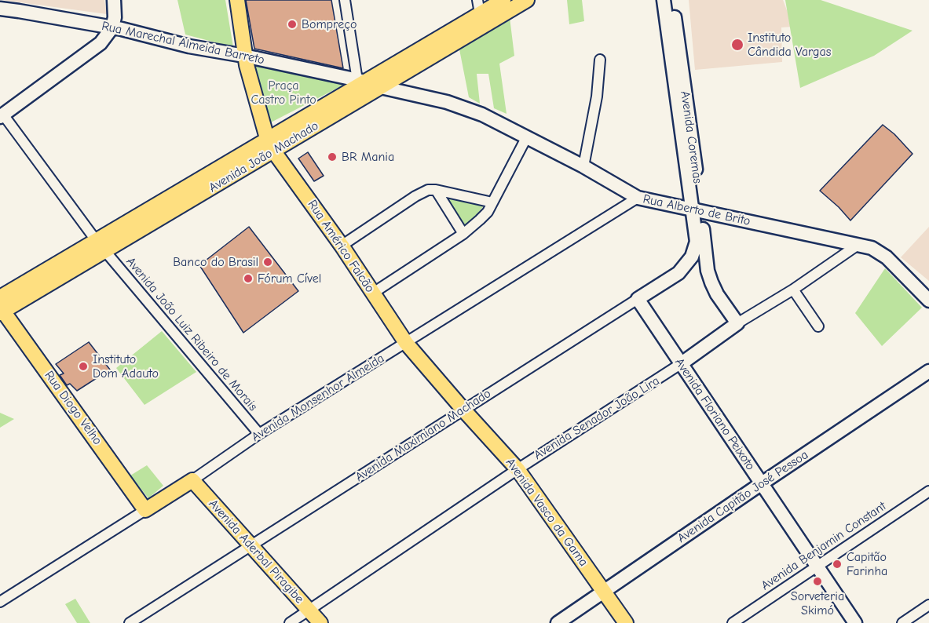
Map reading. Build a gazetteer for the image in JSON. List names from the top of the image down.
{
  "streets": {
    "main road": [
      "Avenida João Machado",
      "Rua Américo Falcão",
      "Avenida Monsenhor Almeida",
      "Rua Diogo Velho",
      "Avenida Vasco da Gama",
      "Avenida Aderbal Piragibe"
    ],
    "street": [
      "Rua Marechal Almeida Barreto",
      "Avenida Coremas",
      "Rua Alberto de Brito",
      "Avenida João Luiz Ribeiro de Morais",
      "Avenida Floriano Peixoto",
      "Avenida Senador João Lira",
      "Avenida Maximiano Machado",
      "Avenida Capitão José Pessoa",
      "Avenida Benjamin Constant"
    ]
  },
  "crossings": [
    ["Rua Marechal Almeida Barreto", "Avenida João Machado"],
    ["Rua Marechal Almeida Barreto", "Rua Américo Falcão"],
    ["Avenida Coremas", "Rua Alberto de Brito"],
    ["Avenida Coremas", "Avenida Senador João Lira"],
    ["Avenida Coremas", "Avenida Maximiano Machado"],
    ["Avenida João Machado", "Rua Alberto de Brito"],
    ["Avenida João Machado", "Rua Américo Falcão"],
    ["Avenida João Machado", "Avenida João Luiz Ribeiro de Morais"],
    ["Avenida João Machado", "Rua Diogo Velho"],
    ["Rua Alberto de Brito", "Avenida Monsenhor Almeida"],
    ["Rua Alberto de Brito", "Avenida Senador João Lira"],
    ["Rua Américo Falcão", "Avenida Monsenhor Almeida"],
    ["Rua Américo Falcão", "Avenida Vasco da Gama"],
    ["Avenida João Luiz Ribeiro de Morais", "Avenida Monsenhor Almeida"],
    ["Avenida Monsenhor Almeida", "Rua Diogo Velho"],
    ["Avenida Monsenhor Almeida", "Avenida Vasco da Gama"],
    ["Avenida Monsenhor Almeida", "Avenida Aderbal Piragibe"],
    ["Avenida Floriano Peixoto", "Avenida Senador João Lira"],
    ["Avenida Floriano Peixoto", "Avenida Maximiano Machado"],
    ["Avenida Floriano Peixoto", "Avenida Capitão José Pessoa"],
    ["Avenida Floriano Peixoto", "Avenida Benjamin Constant"],
    ["Avenida Senador João Lira", "Avenida Vasco da Gama"],
    ["Avenida Senador João Lira", "Avenida Aderbal Piragibe"],
    ["Avenida Maximiano Machado", "Avenida Vasco da Gama"],
    ["Avenida Maximiano Machado", "Avenida Aderbal Piragibe"],
    ["Avenida Capitão José Pessoa", "Avenida Vasco da Gama"]
  ],
  "parks": ["Praça Castro Pinto"],
  "places": [
    "Bompreço",
    "Instituto Cândida Vargas",
    "BR Mania",
    "Banco do Brasil",
    "Fórum Cível",
    "Instituto Dom Adauto",
    "Capitão Farinha",
    "Sorveteria Skimó"
  ]
}
